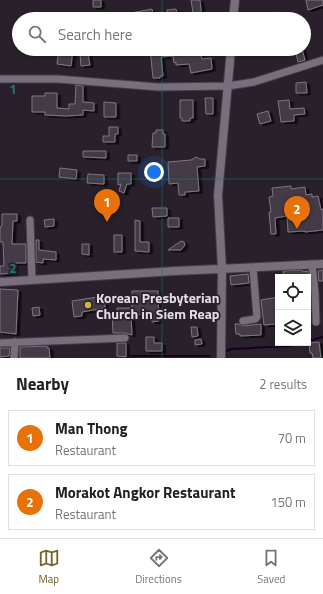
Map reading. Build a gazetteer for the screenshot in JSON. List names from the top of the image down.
{
  "places": ["Korean Presbyterian Church in Siem Reap"],
  "page": {
    "search": "Search here",
    "pins": ["1", "2"],
    "heading": ["Nearby", "2 results"],
    "list": [
      {
        "mark": "1",
        "name": "Man Thong",
        "note": "Restaurant",
        "value": "70 m"
      },
      {
        "mark": "2",
        "name": "Morakot Angkor Restaurant",
        "note": "Restaurant",
        "value": "150 m"
      }
    ],
    "nav": ["Map", "Directions", "Saved"]
  },
  "grid": {
    "rows": ["1", "2"]
  }
}
